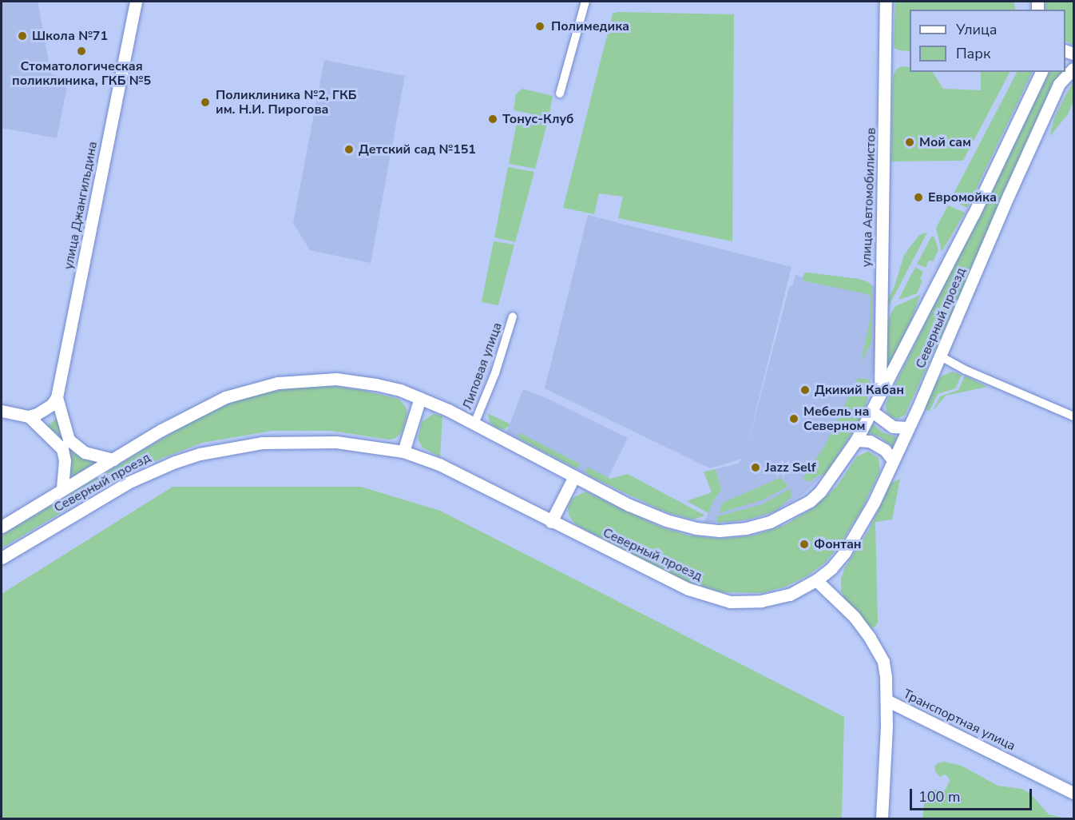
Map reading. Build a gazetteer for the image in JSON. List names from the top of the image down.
{
  "streets": {
    "main road": [
      "улица Автомобилистов",
      "улица Джангильдина",
      "Северный проезд",
      "Транспортная улица"
    ],
    "street": ["Липовая улица"]
  },
  "crossings": [
    ["улица Автомобилистов", "Северный проезд"],
    ["Северный проезд", "Липовая улица"]
  ],
  "places": [
    "Полимедика",
    "Школа №71",
    "Стоматологическая поликлиника, ГКБ №5",
    "Поликлиника №2, ГКБ им. Н.И. Пирогова",
    "Тонус-Клуб",
    "Мой сам",
    "Детский сад №151",
    "Евромойка",
    "Дкикий Кабан",
    "Мебель на Северном",
    "Jazz Self",
    "Фонтан"
  ],
  "legend": ["Улица", "Парк"],
  "scale_bar": "100 m"
}
